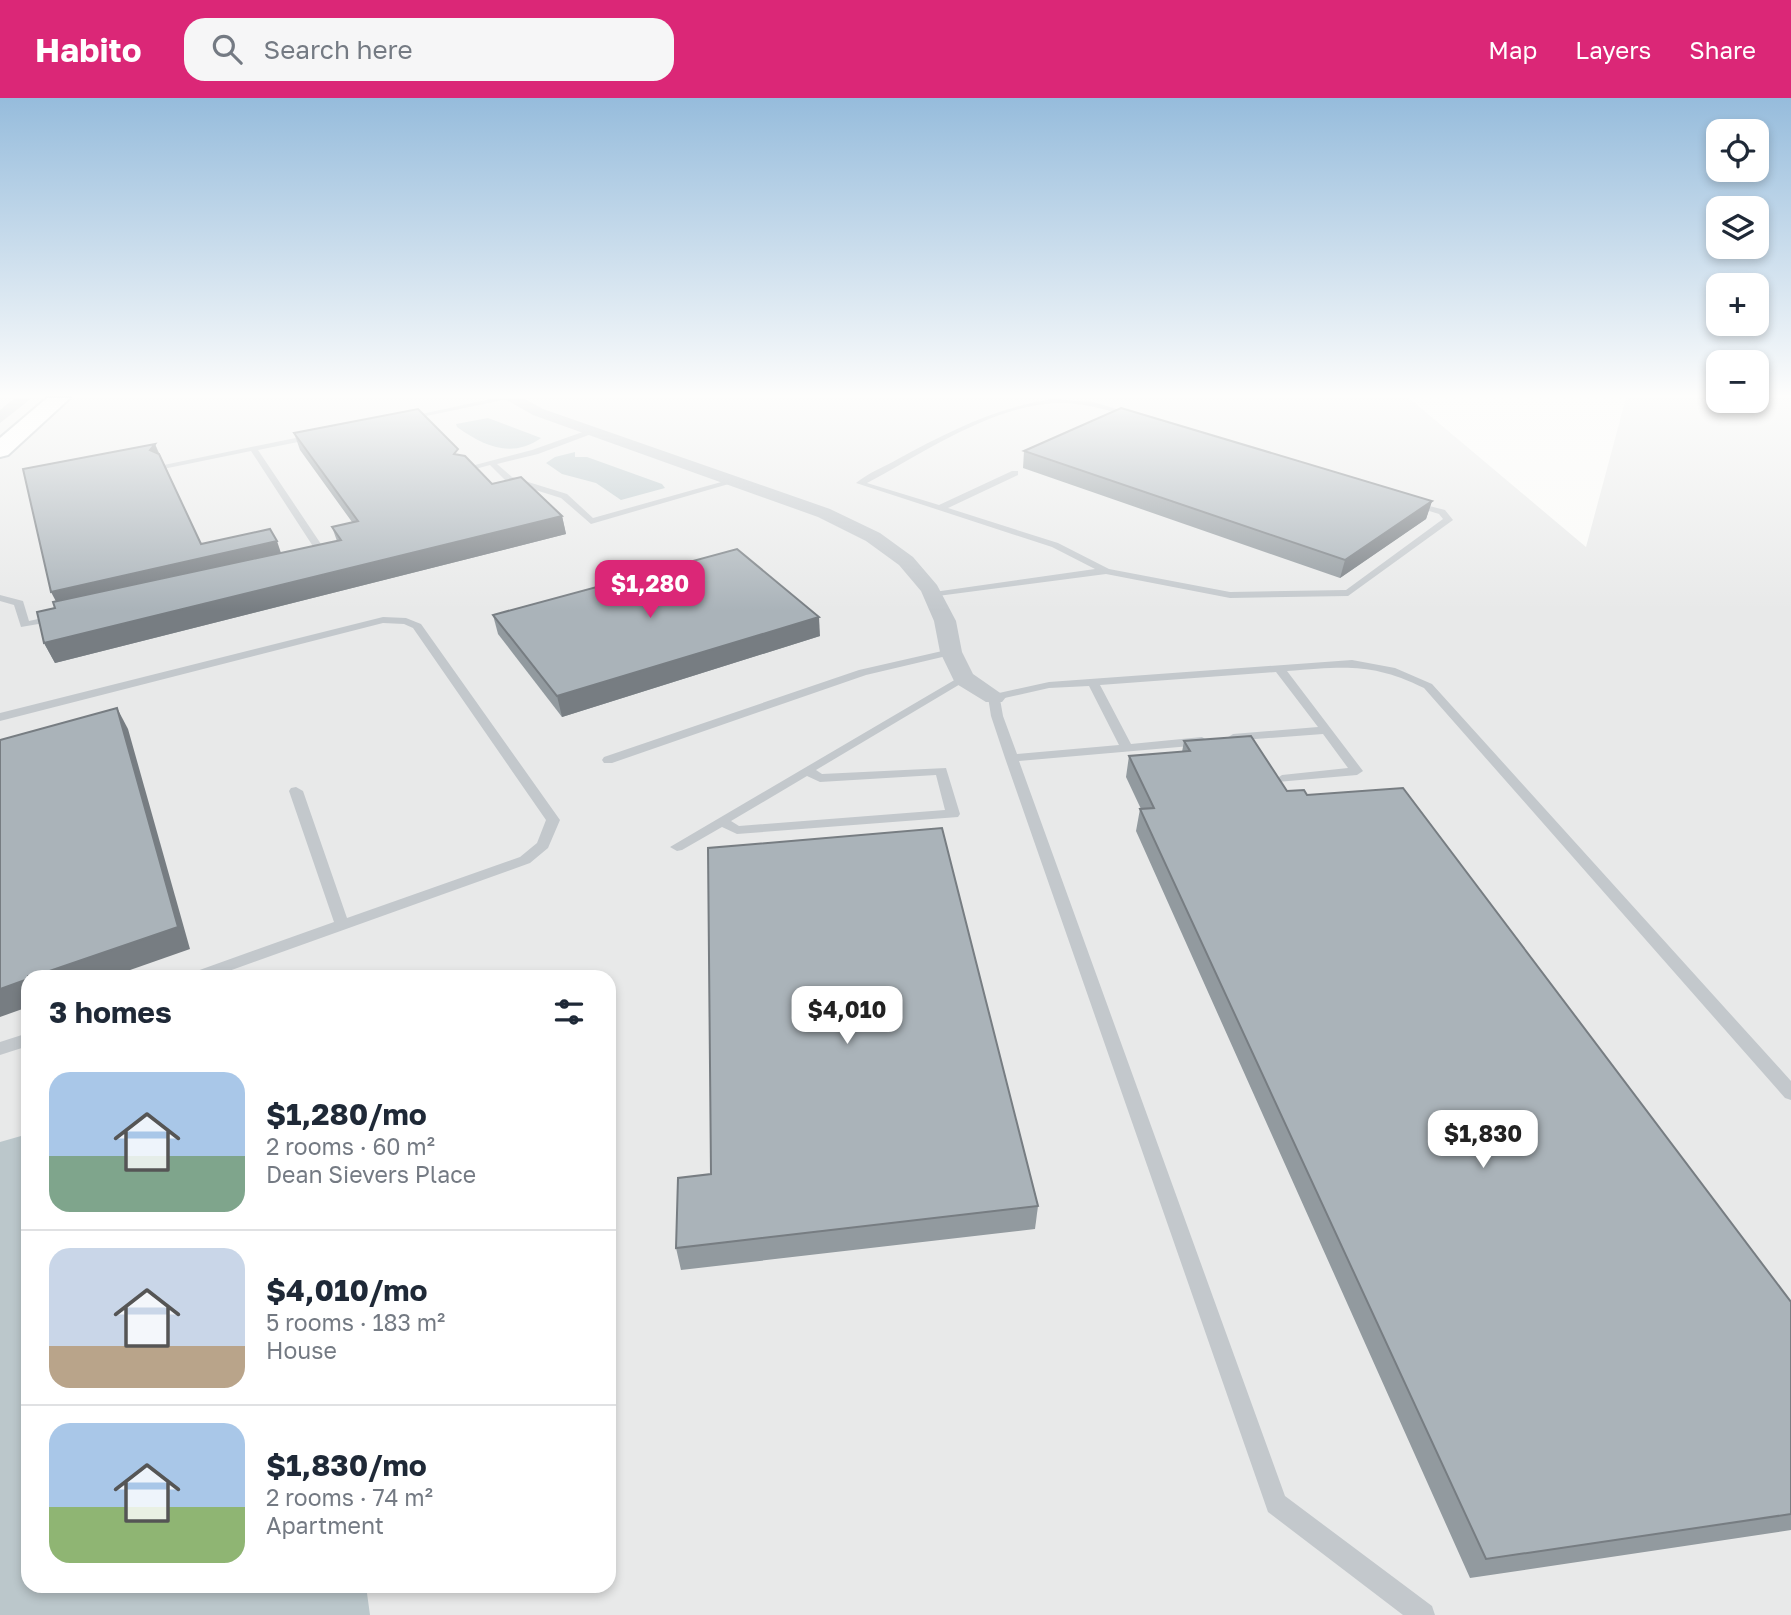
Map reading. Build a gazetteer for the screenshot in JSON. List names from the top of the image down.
{
  "page": {
    "header": "Habito",
    "search": "Search here",
    "nav": ["Map", "Layers", "Share"],
    "map_buttons": ["+", "−"],
    "price": ["$1,280", "$4,010", "$1,830"],
    "heading": "3 homes",
    "list": [
      {
        "name": "$1,280/mo",
        "note": "2 rooms · 60 m² · Dean Sievers Place"
      },
      {
        "name": "$4,010/mo",
        "note": "5 rooms · 183 m² · House"
      },
      {
        "name": "$1,830/mo",
        "note": "2 rooms · 74 m² · Apartment"
      }
    ]
  }
}
